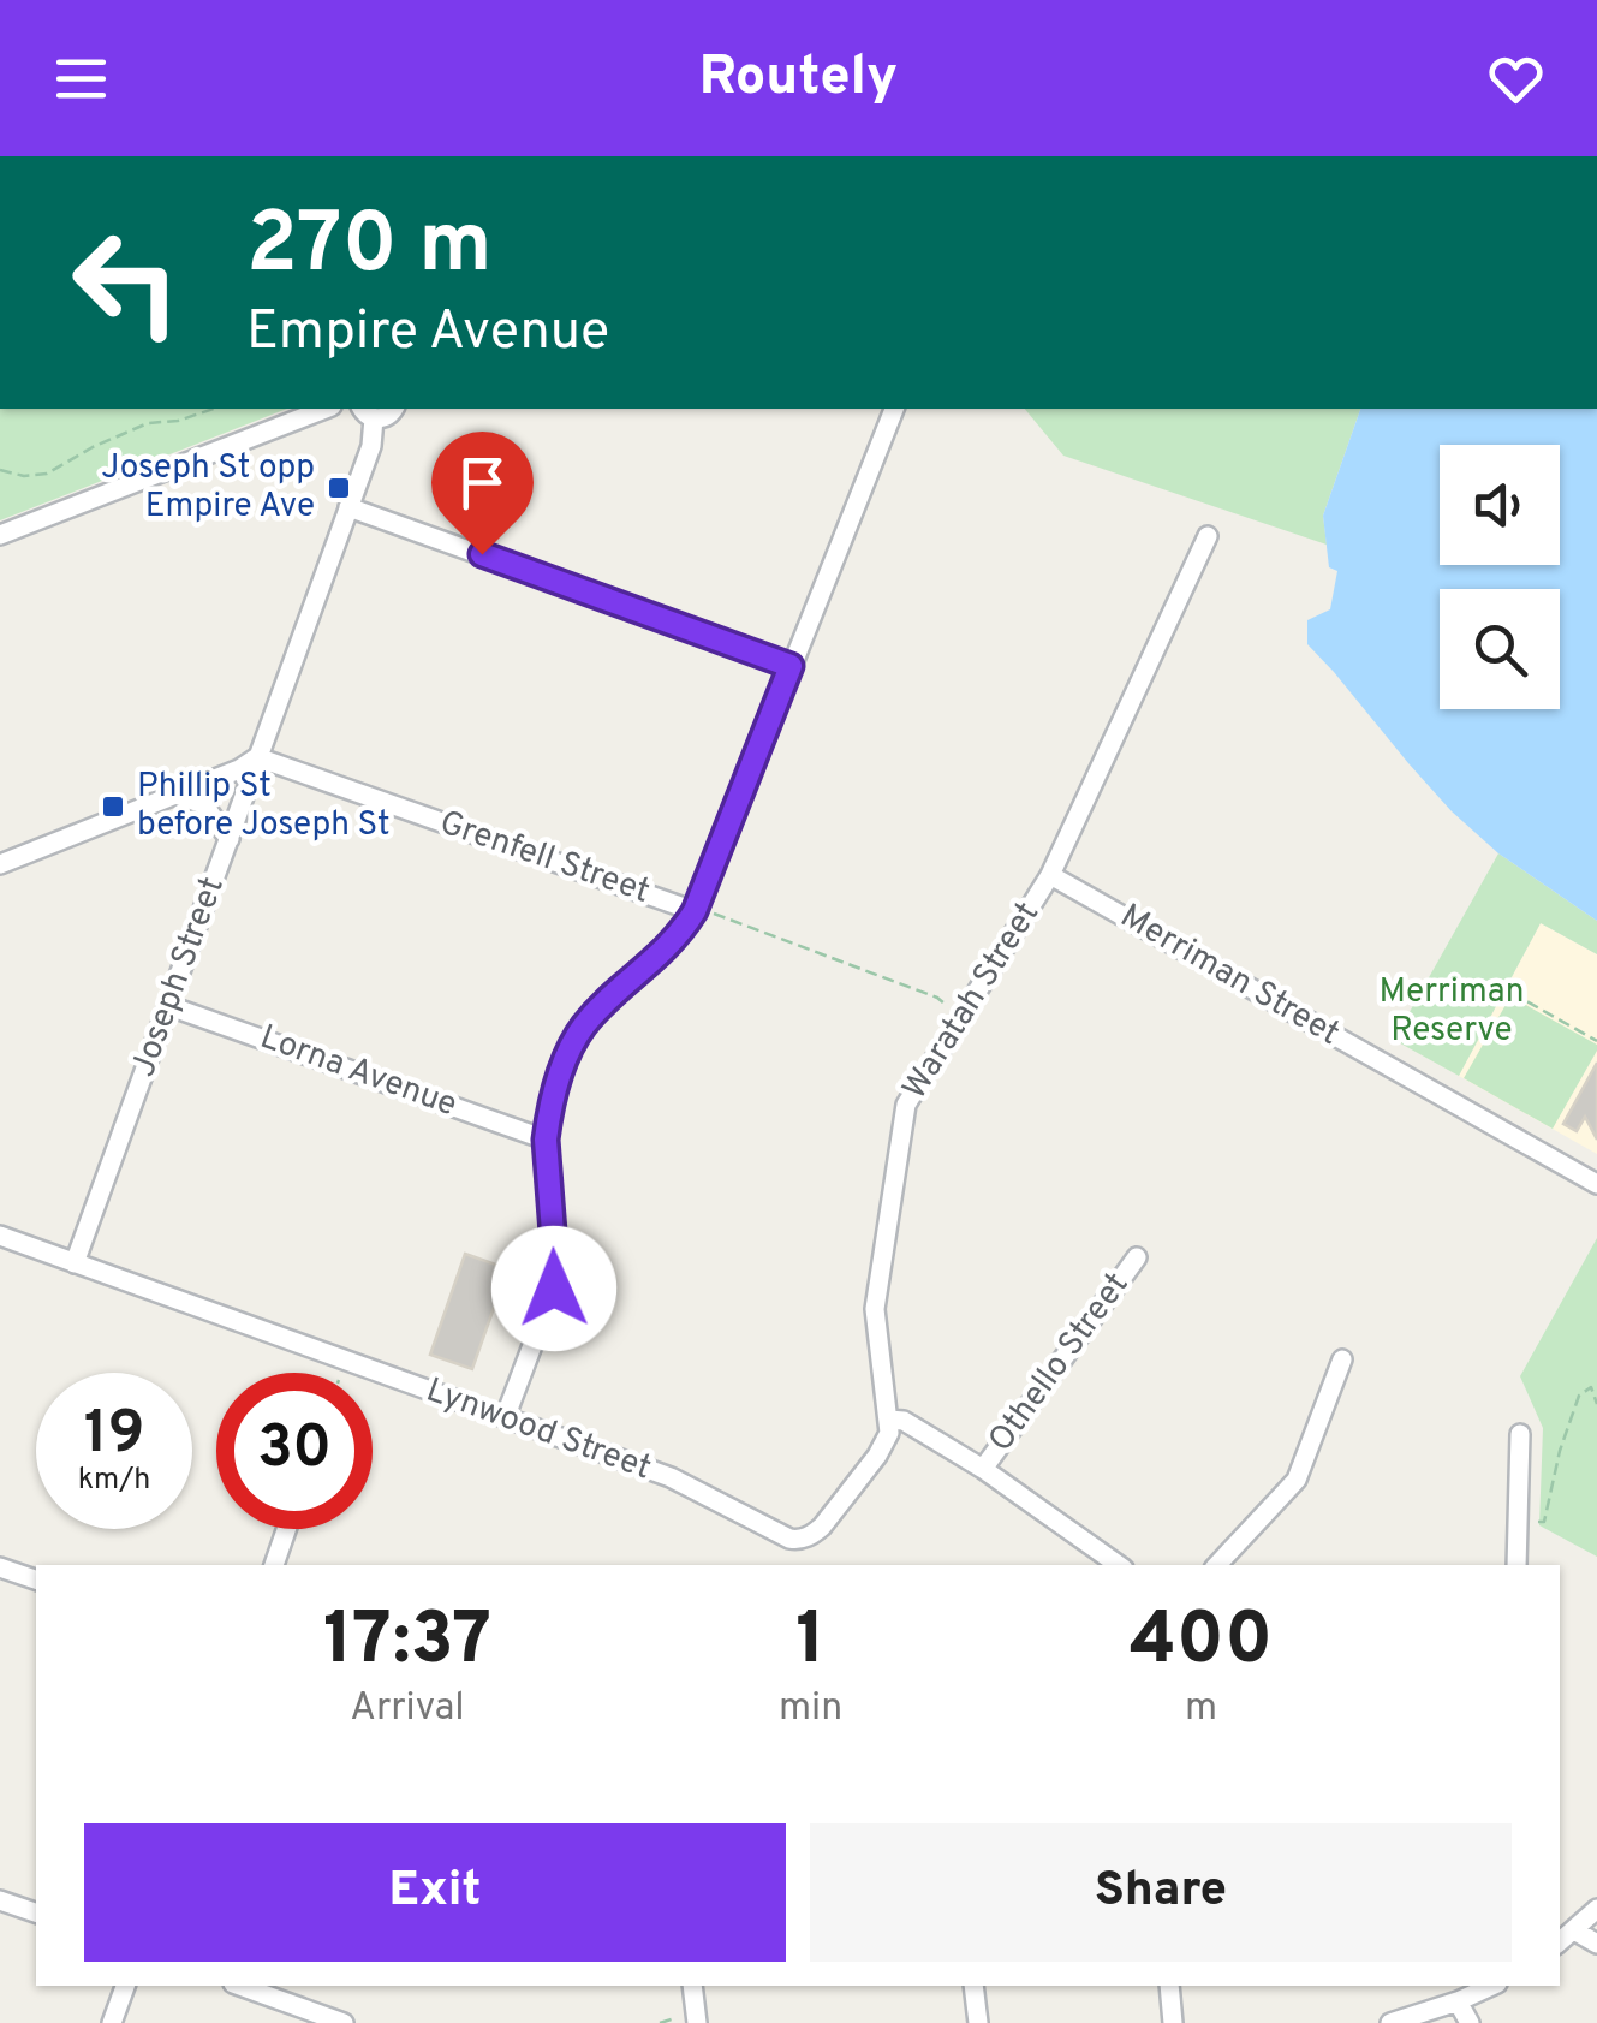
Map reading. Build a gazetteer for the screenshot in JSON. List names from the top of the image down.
{
  "streets": {
    "street": [
      "Grenfell Street",
      "Merriman Street",
      "Joseph Street",
      "Waratah Street",
      "Lorna Avenue",
      "Othello Street",
      "Lynwood Street"
    ]
  },
  "crossings": [
    ["Grenfell Street", "Joseph Street"],
    ["Merriman Street", "Waratah Street"],
    ["Joseph Street", "Lorna Avenue"],
    ["Joseph Street", "Lynwood Street"],
    ["Waratah Street", "Lynwood Street"]
  ],
  "parks": ["Merriman Reserve"],
  "places": {
    "transit": ["Joseph St opp Empire Ave", "Phillip St before Joseph St"]
  },
  "page": {
    "header": "Routely",
    "turn": ["270 m", "Empire Avenue"],
    "speed": "19 km/h",
    "limit": "30",
    "eta": [
      "17:37",
      "Arrival",
      "1",
      "min",
      "400",
      "m"
    ],
    "buttons": ["Exit", "Share"]
  }
}
